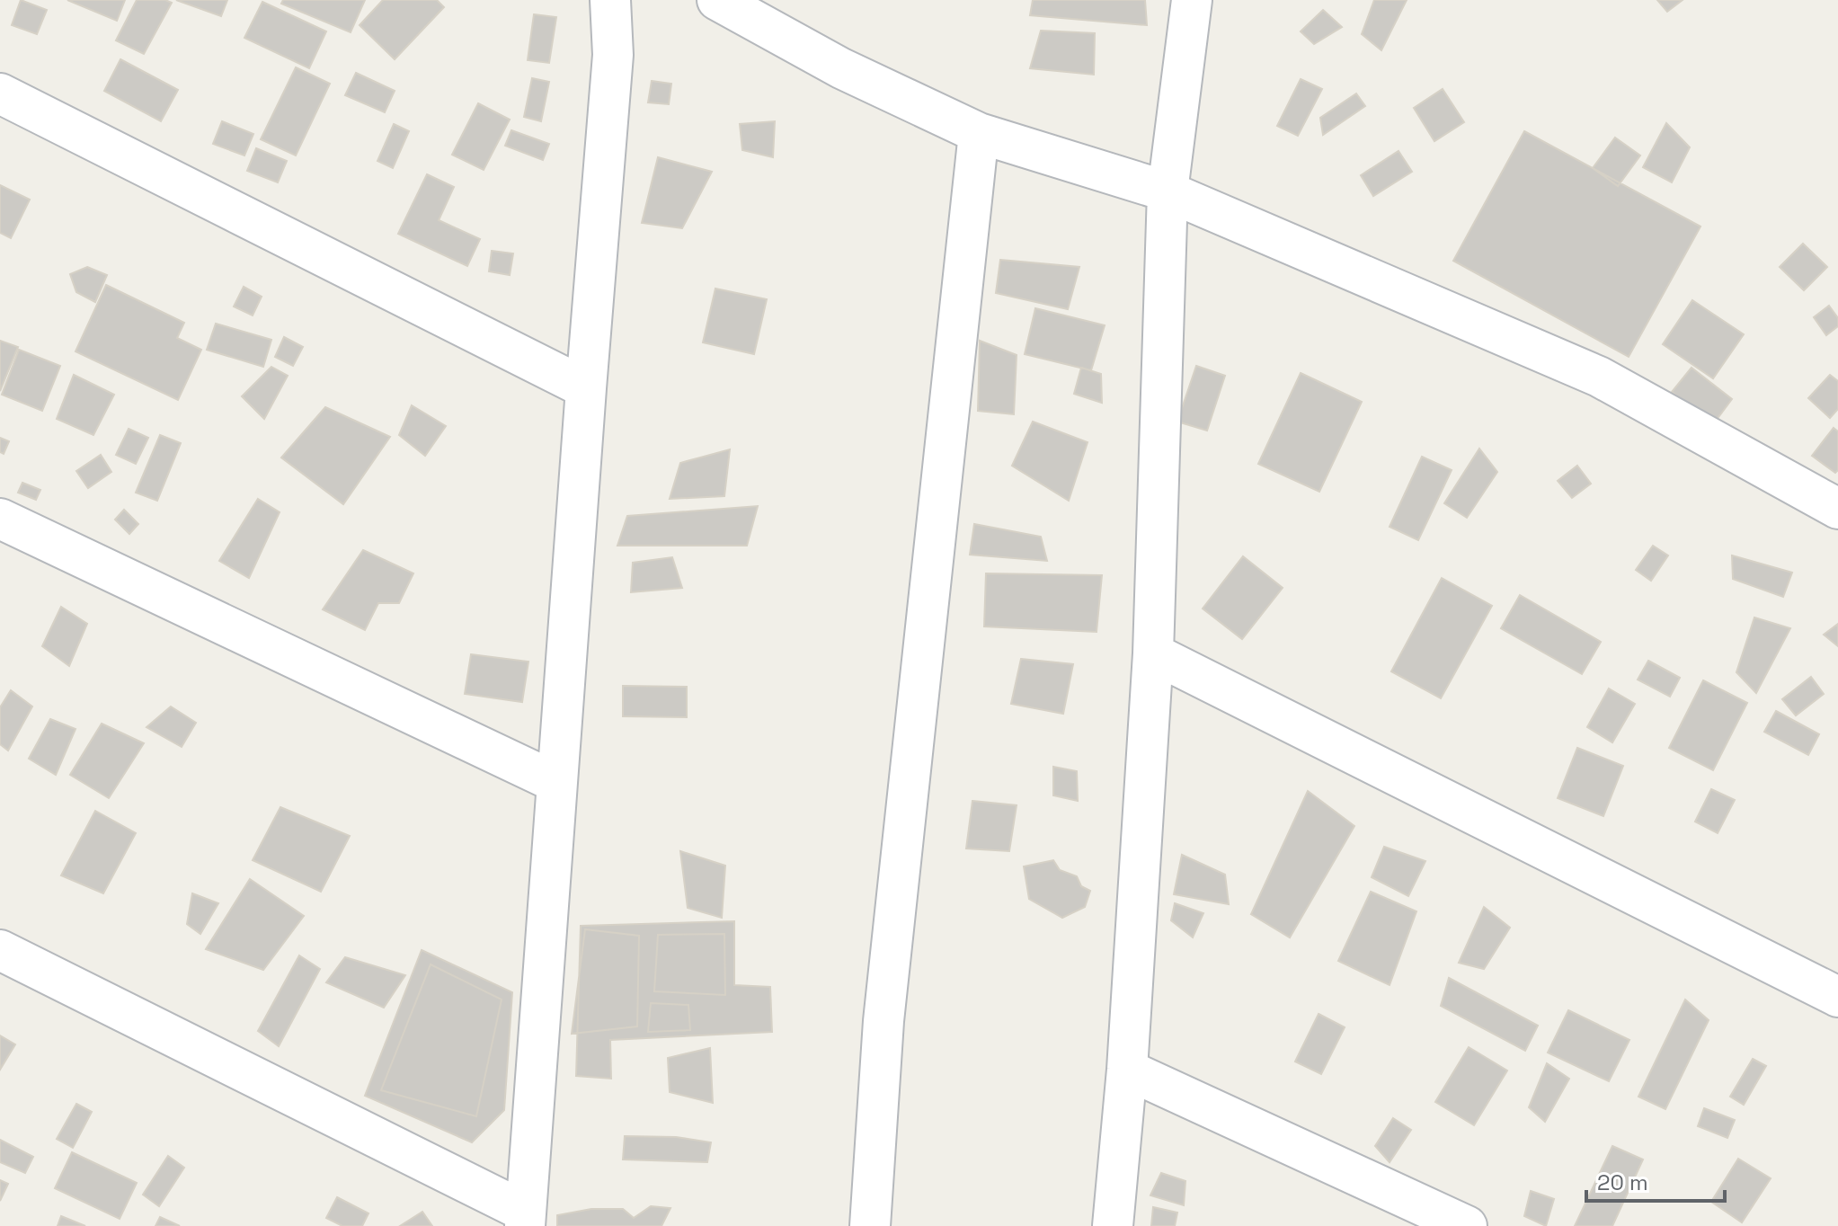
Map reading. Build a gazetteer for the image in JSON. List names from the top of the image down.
{
  "scale_bar": "20 m"
}
